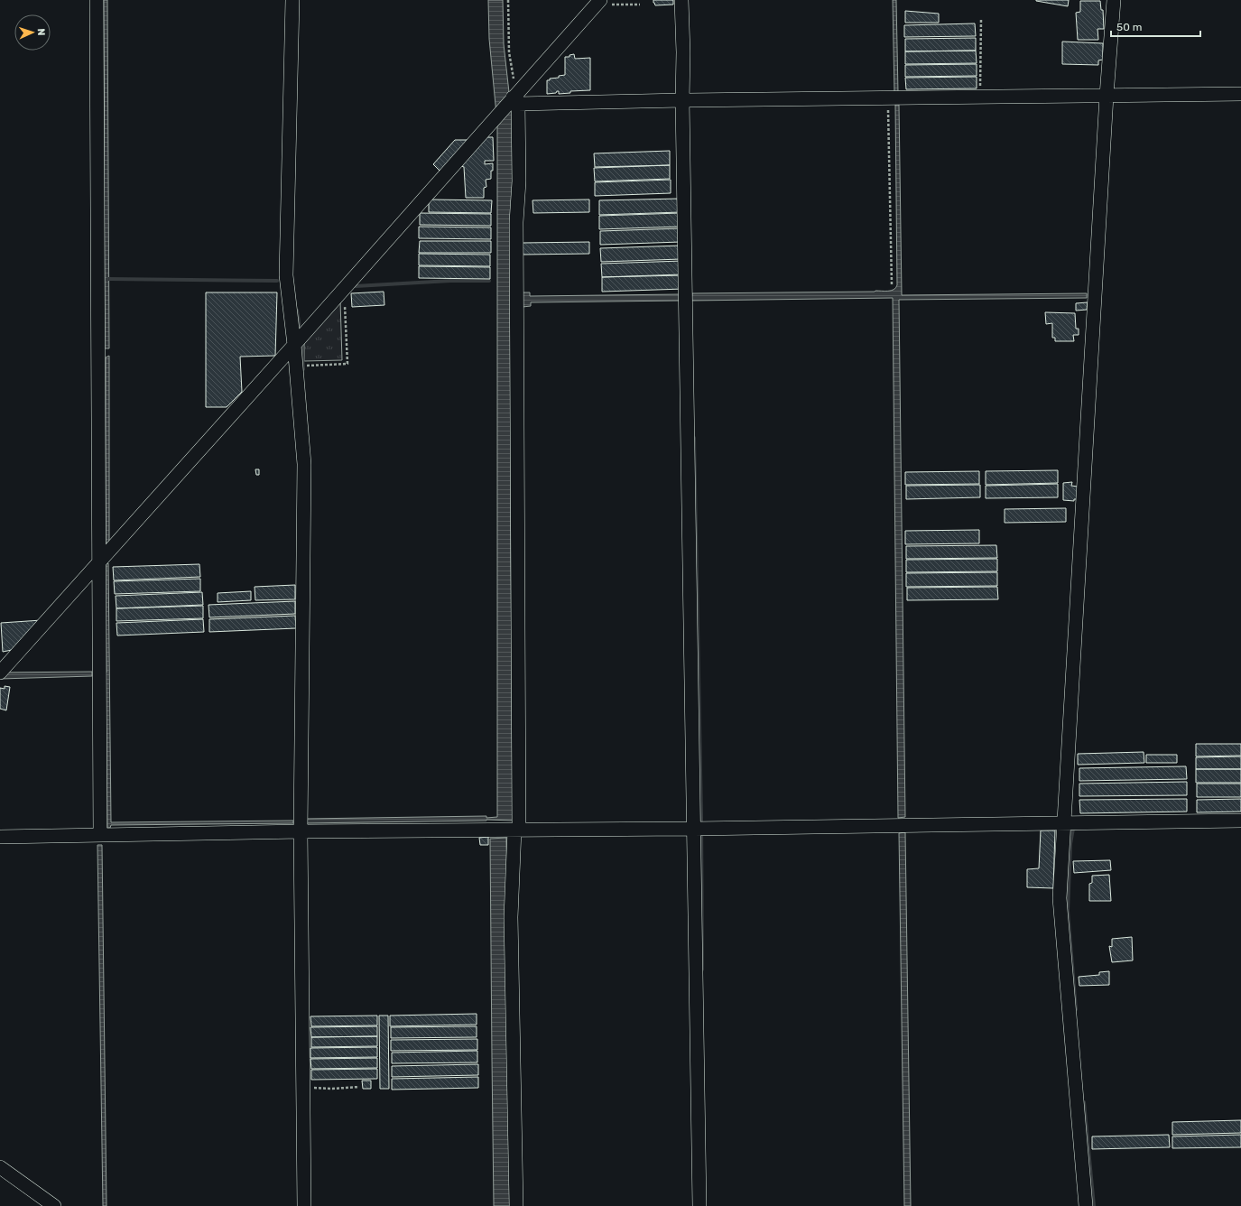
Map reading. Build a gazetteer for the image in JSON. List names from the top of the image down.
{
  "scale_bar": "50 m",
  "north": "right"
}
